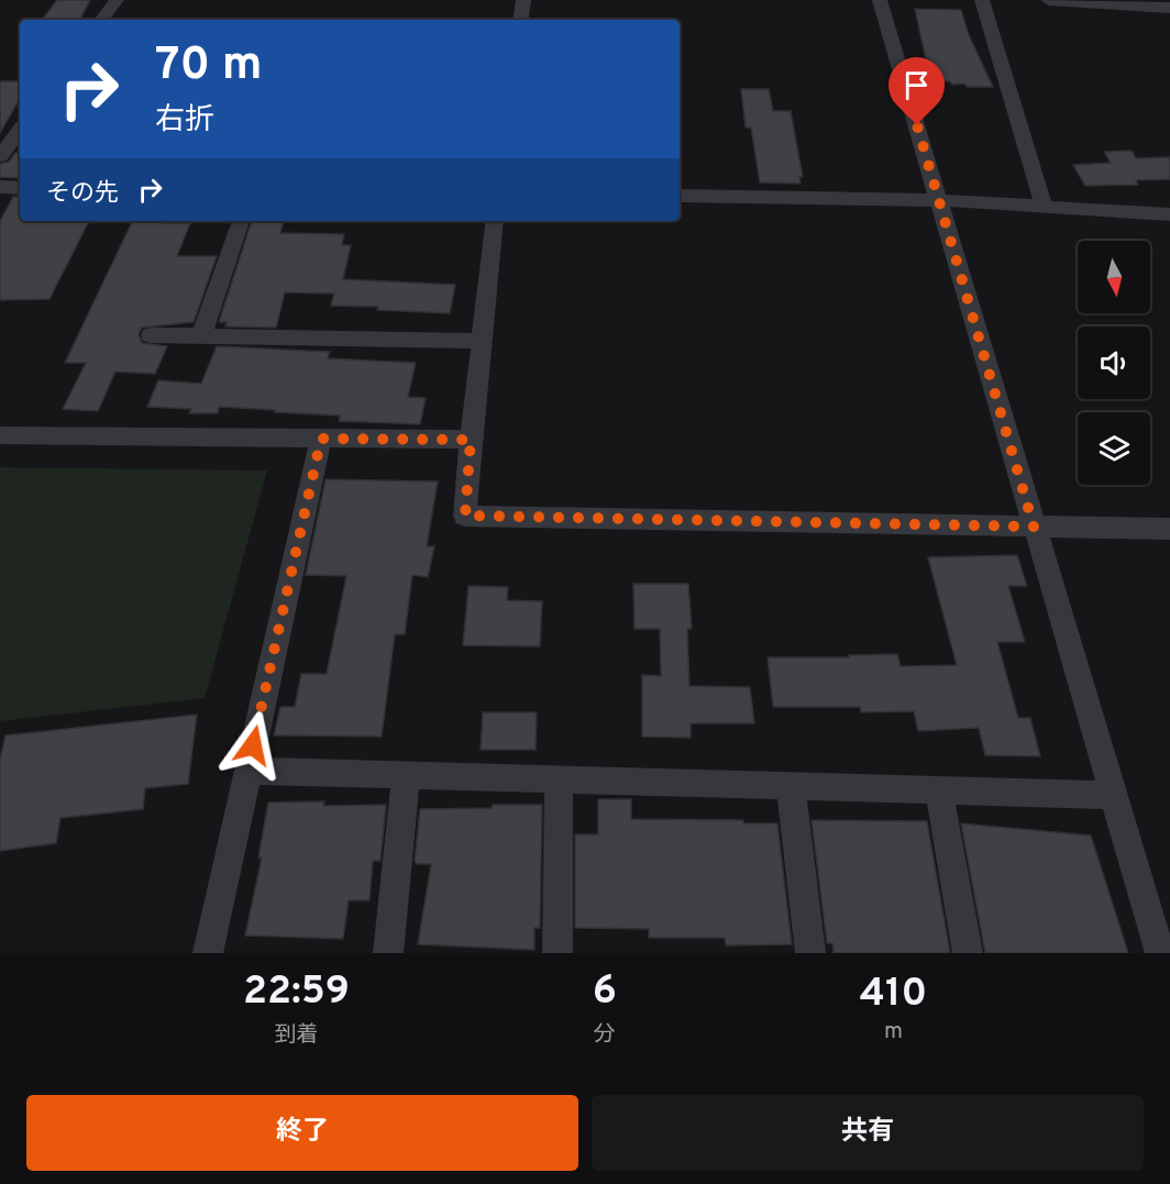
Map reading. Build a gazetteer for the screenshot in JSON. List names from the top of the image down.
{
  "north": "bottom",
  "page": {
    "turn": ["70 m", "右折"],
    "then": "その先",
    "eta": [
      "22:59",
      "到着",
      "6",
      "分",
      "410",
      "m"
    ],
    "buttons": ["終了", "共有"]
  }
}
